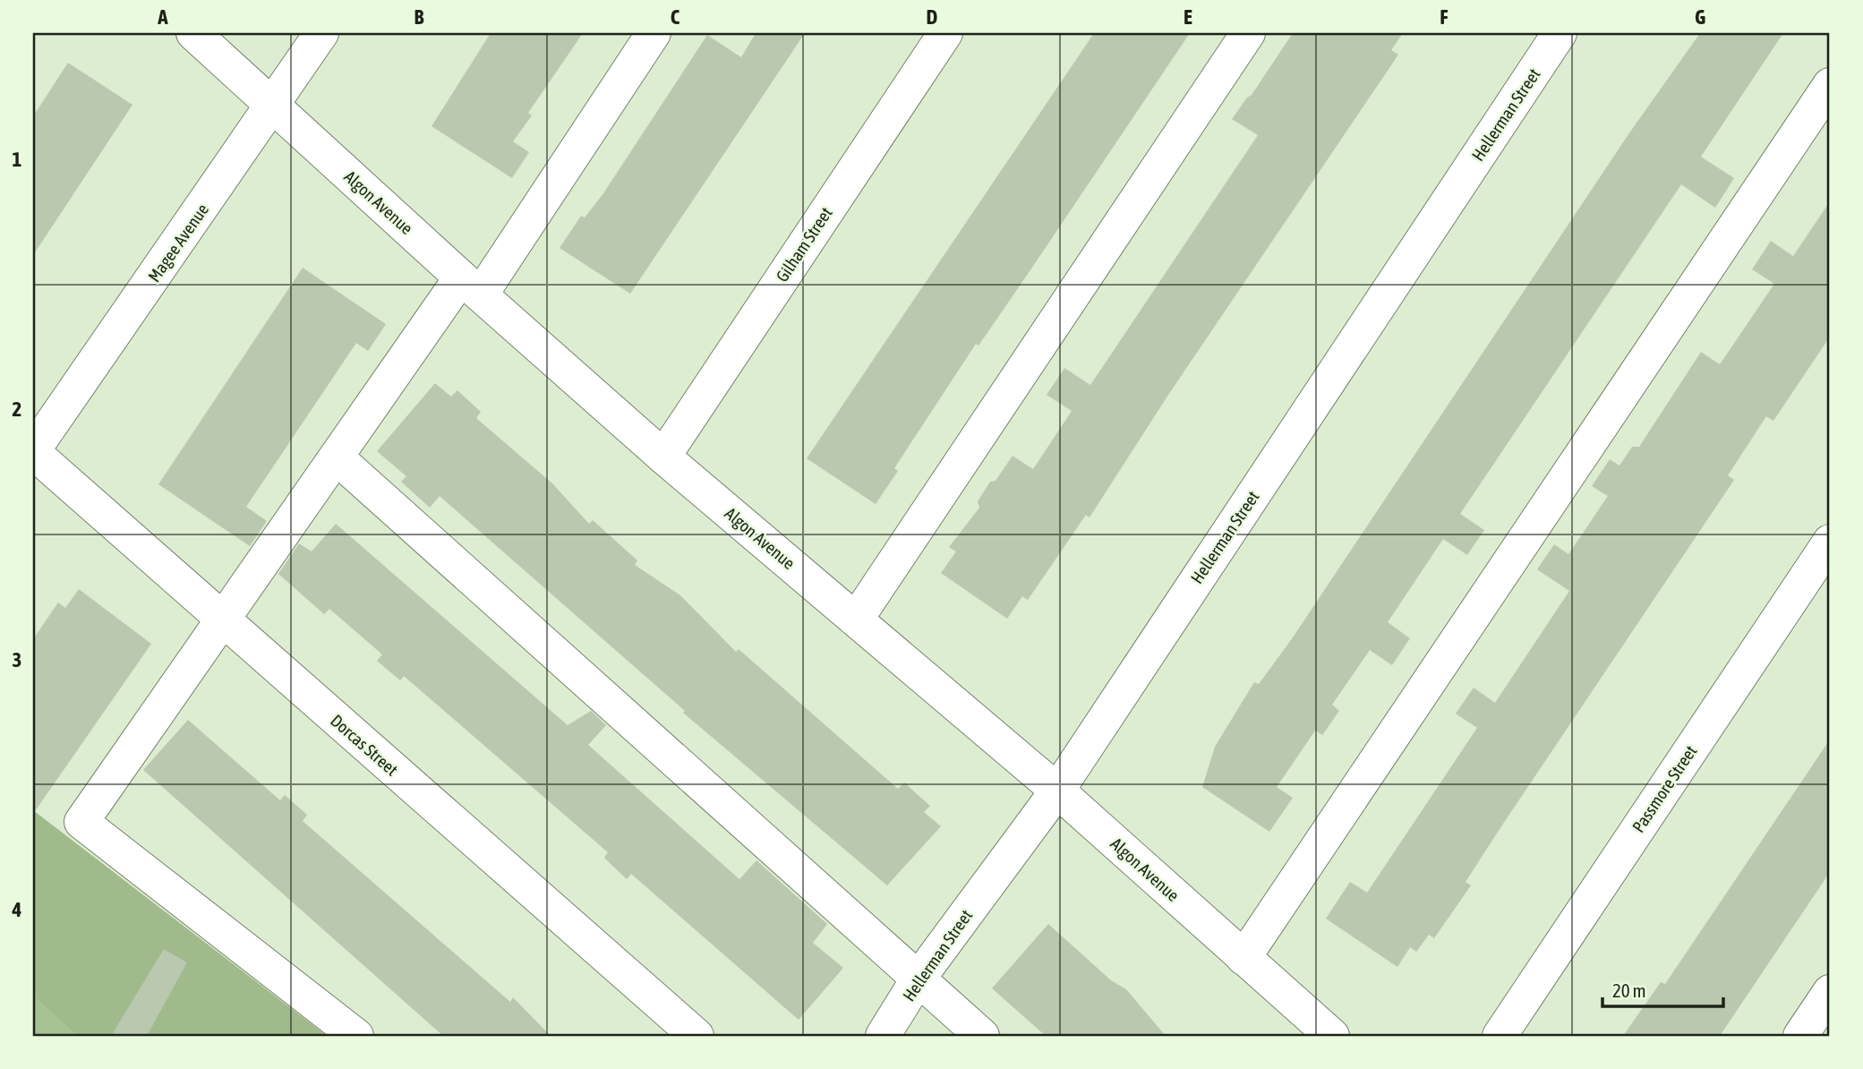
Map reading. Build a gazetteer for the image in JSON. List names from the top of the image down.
{
  "streets": {
    "street": [
      "Hellerman Street",
      "Algon Avenue",
      "Magee Avenue",
      "Gilham Street",
      "Dorcas Street",
      "Passmore Street"
    ]
  },
  "crossings": [
    ["Hellerman Street", "Algon Avenue"],
    ["Algon Avenue", "Magee Avenue"],
    ["Algon Avenue", "Gilham Street"],
    ["Magee Avenue", "Dorcas Street"]
  ],
  "scale_bar": "20 m",
  "grid": {
    "columns": [
      "A",
      "B",
      "C",
      "D",
      "E",
      "F",
      "G"
    ],
    "rows": [
      "1",
      "2",
      "3",
      "4"
    ]
  }
}
